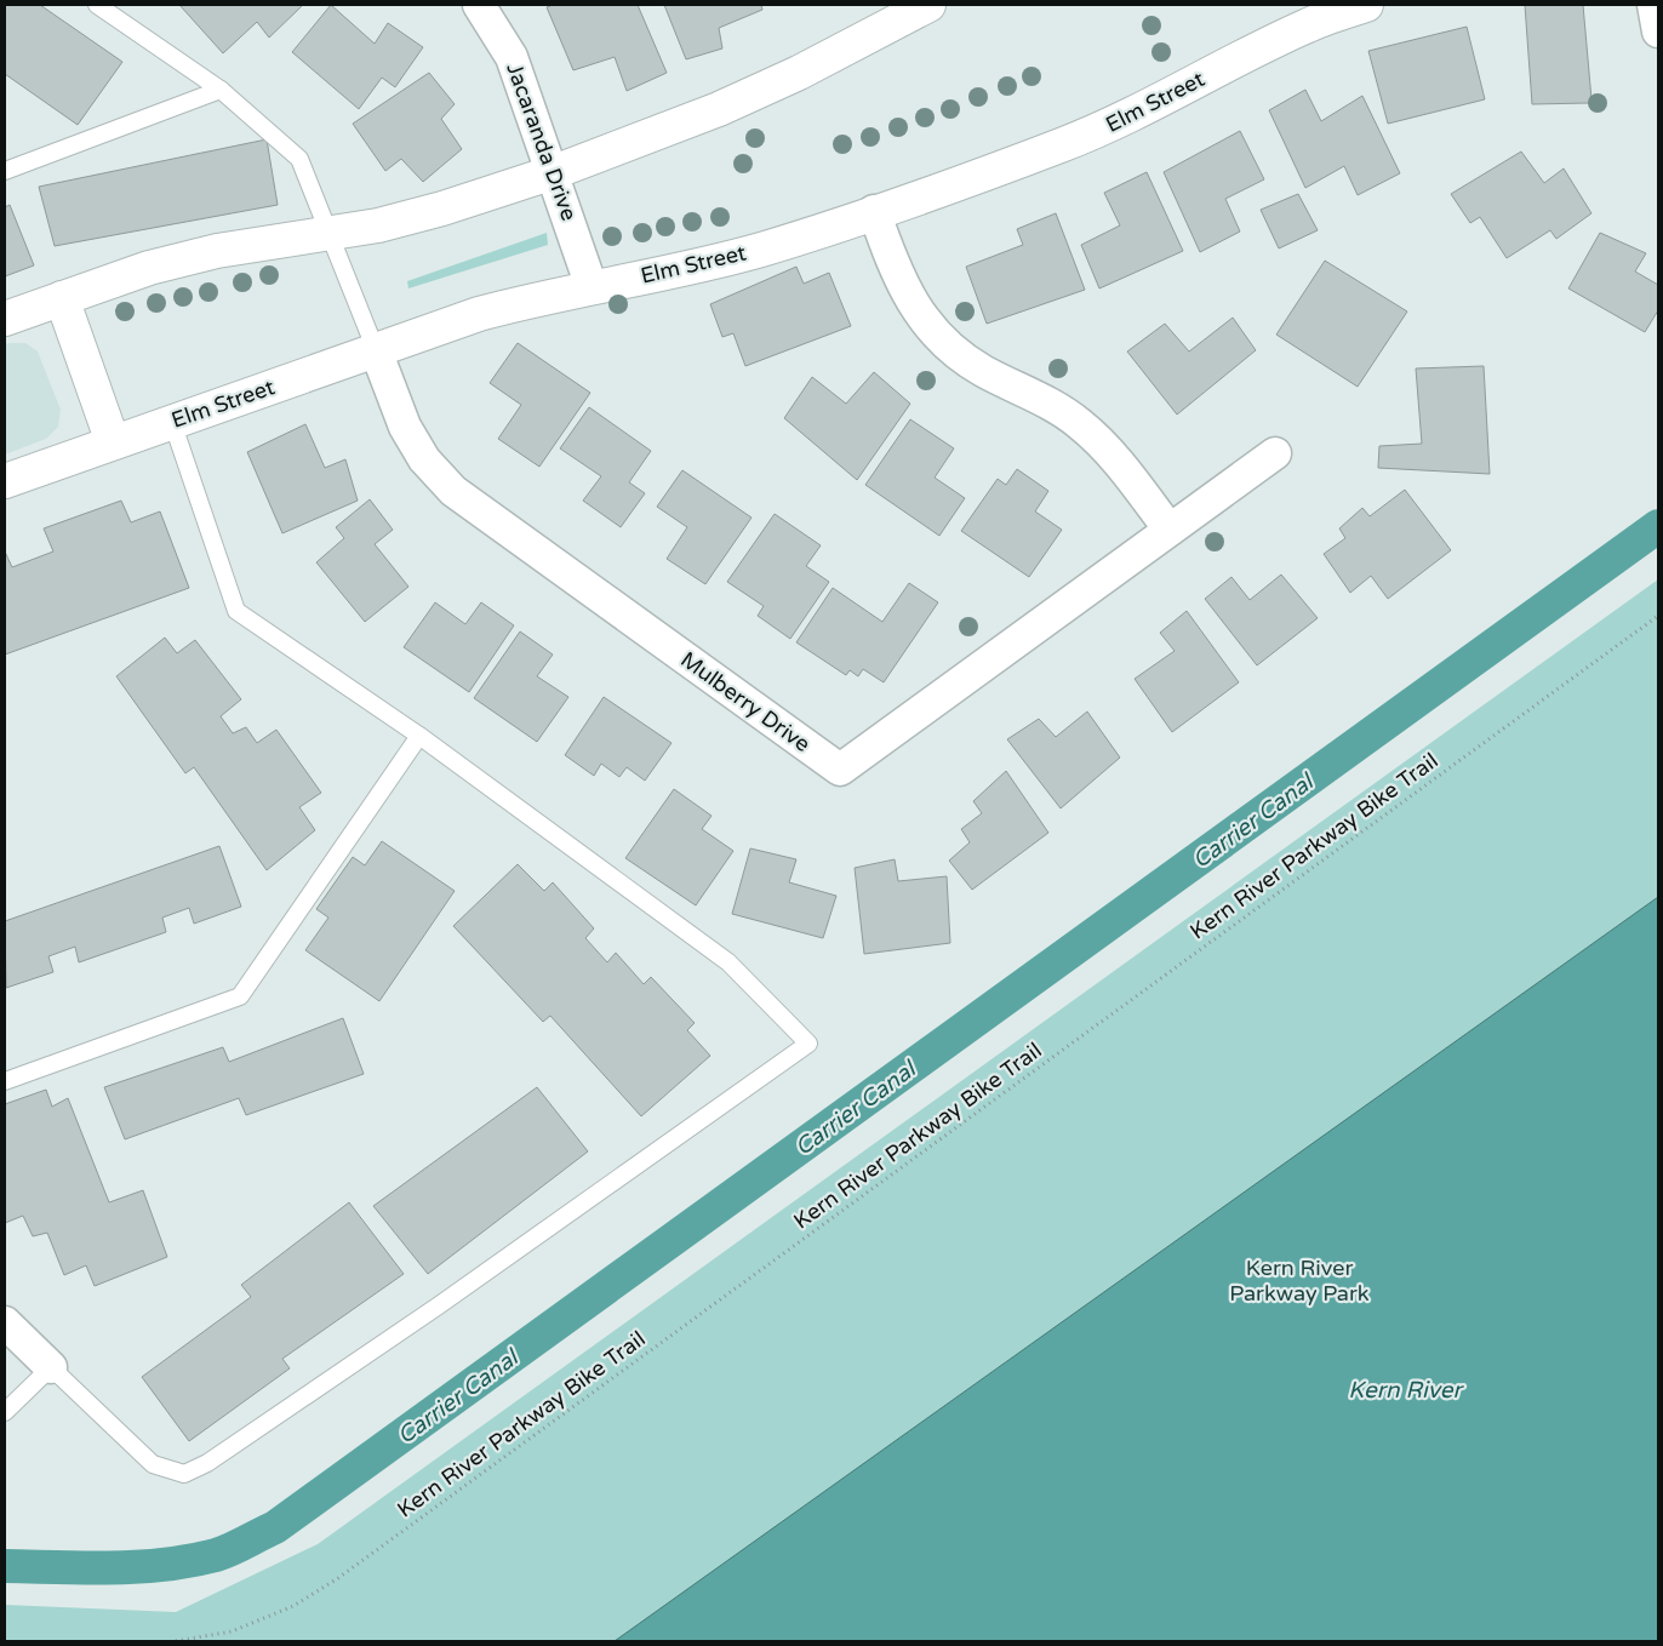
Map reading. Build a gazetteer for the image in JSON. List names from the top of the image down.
{
  "streets": {
    "street": ["Elm Street", "Jacaranda Drive", "Mulberry Drive"],
    "path": ["Kern River Parkway Bike Trail"]
  },
  "crossings": [
    ["Elm Street", "Jacaranda Drive"],
    ["Elm Street", "Mulberry Drive"]
  ],
  "water": ["Carrier Canal", "Kern River"],
  "parks": ["Kern River Parkway Park"]
}
